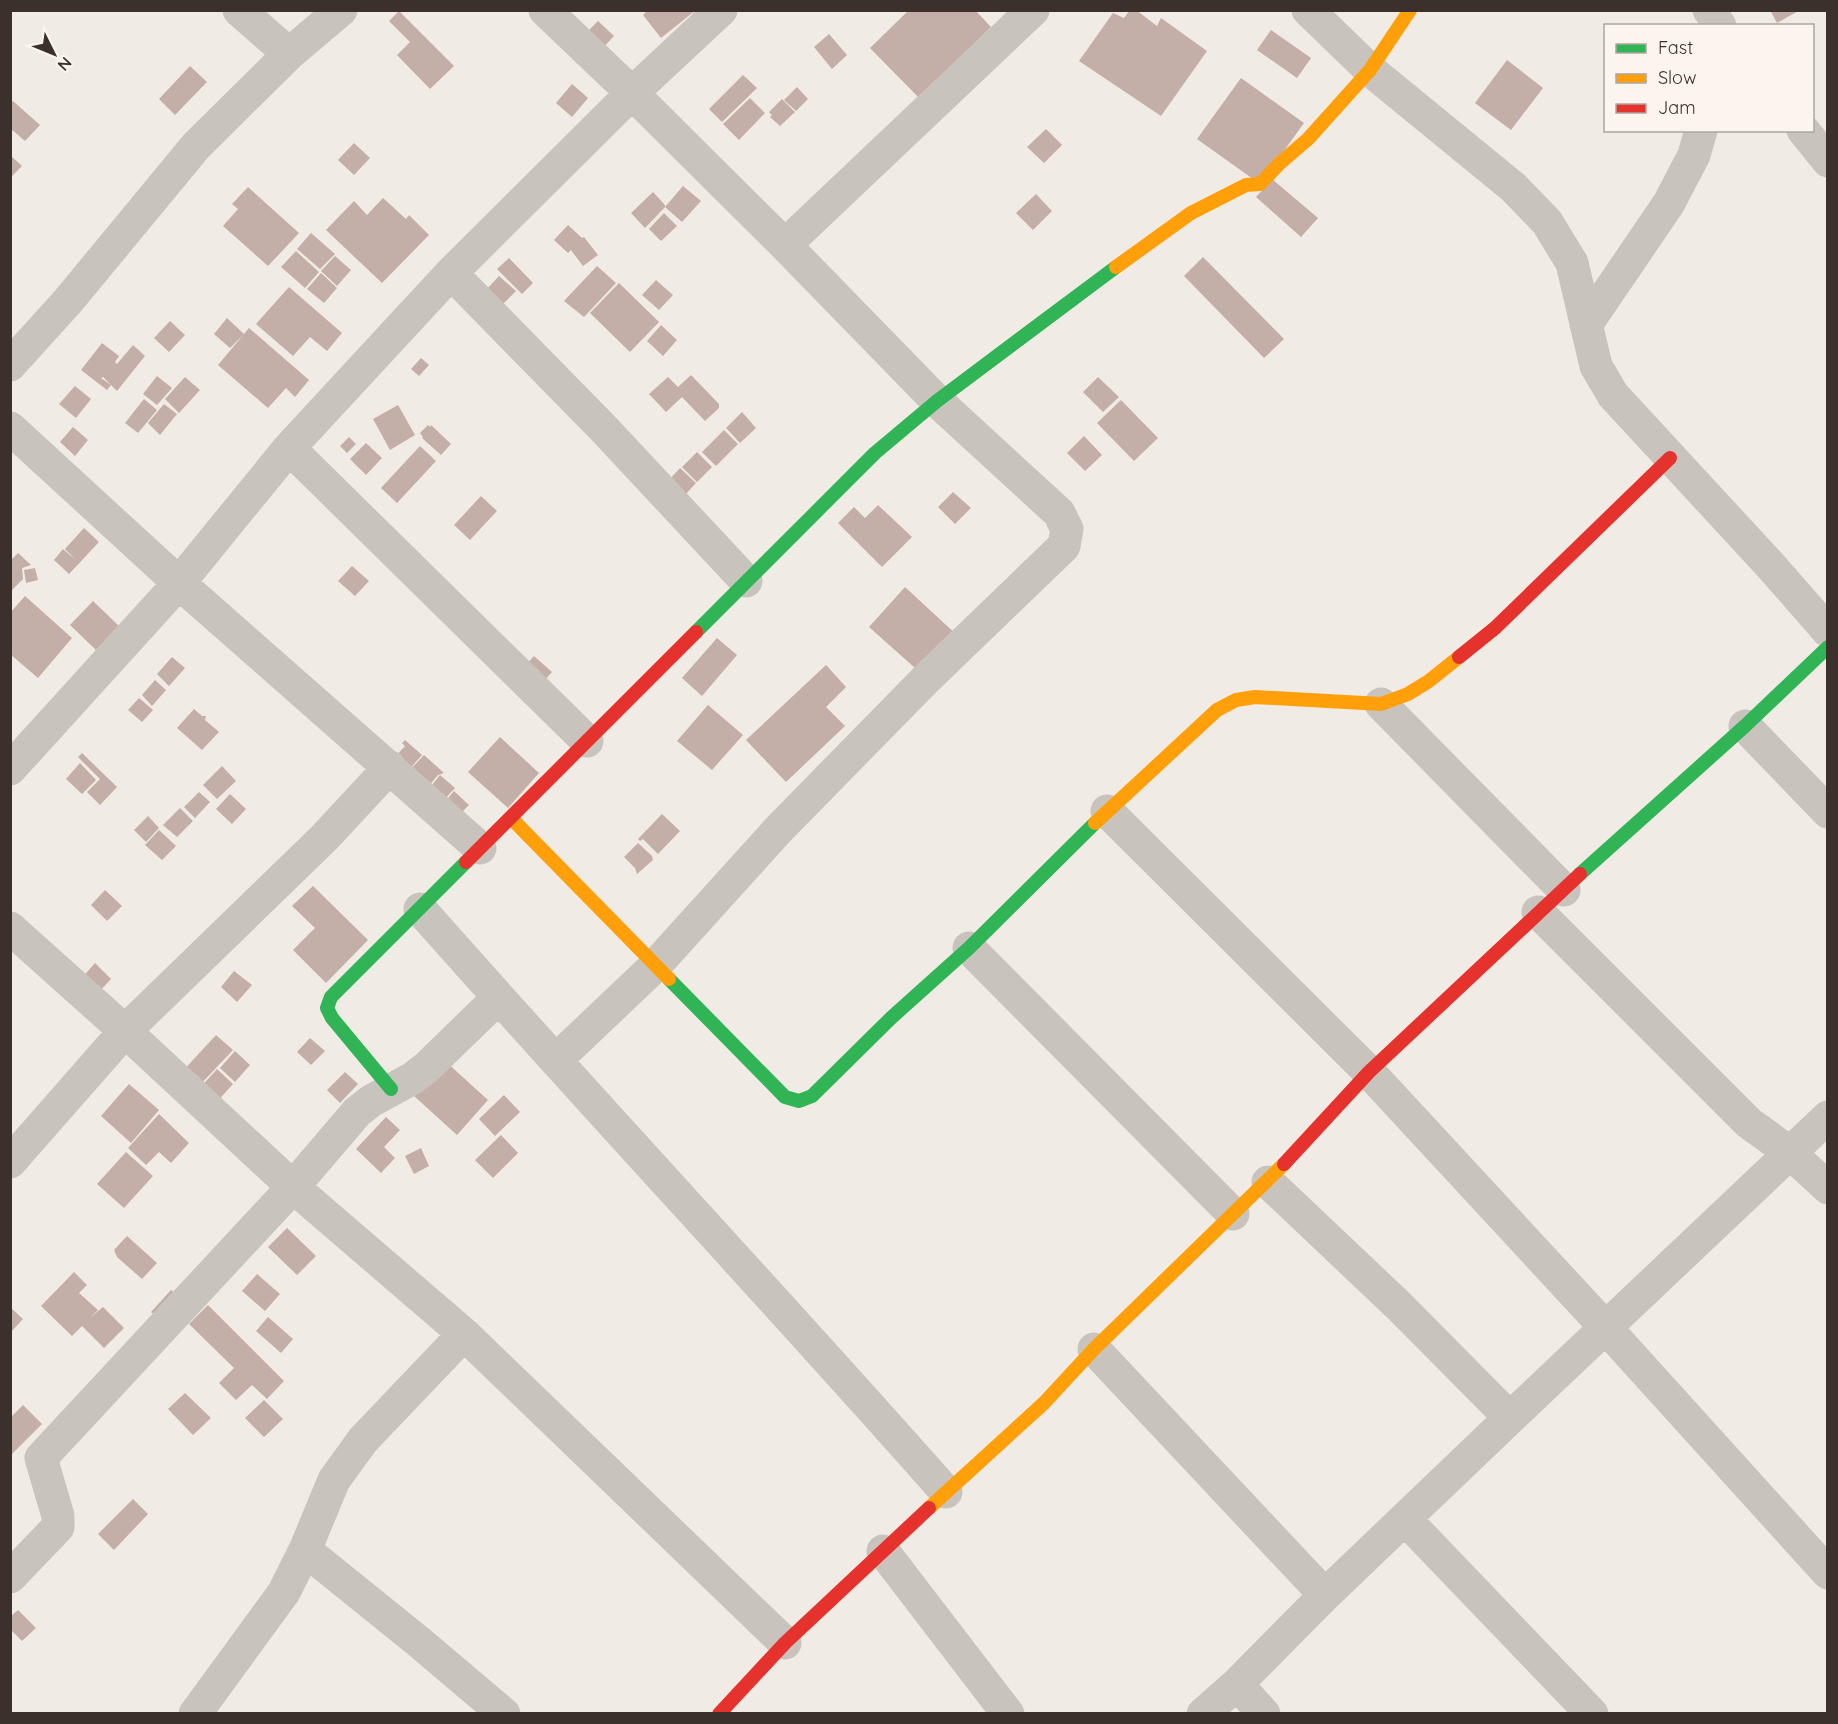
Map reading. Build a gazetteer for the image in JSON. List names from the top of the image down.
{
  "legend": ["Fast", "Slow", "Jam"],
  "north": "bottom right"
}
